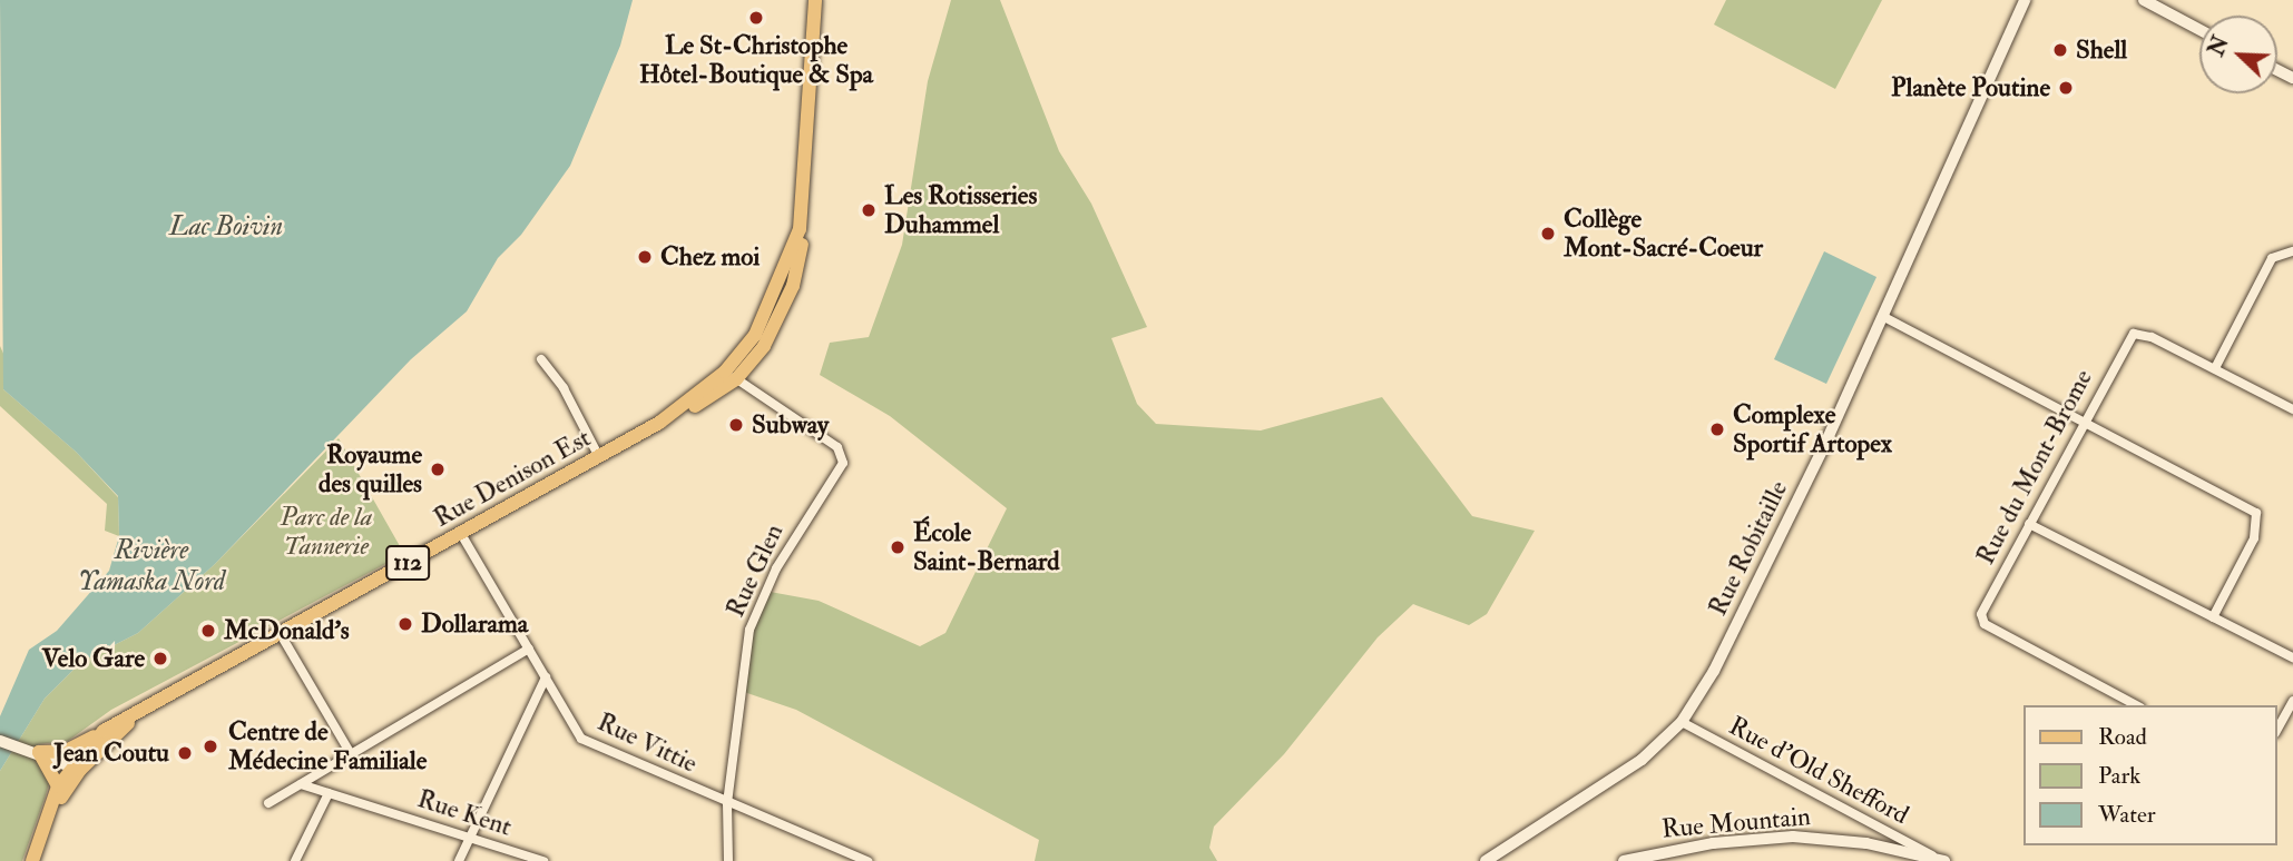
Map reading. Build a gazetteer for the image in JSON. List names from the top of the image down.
{
  "streets": {
    "main road": ["Rue Denison Est", "112"],
    "street": [
      "Rue du Mont-Brome",
      "Rue Robitaille",
      "Rue Glen",
      "Rue Vittie",
      "Rue d'Old Shefford",
      "Rue Kent",
      "Rue Mountain"
    ]
  },
  "crossings": [
    ["Rue Denison Est", "Rue Glen"],
    ["Rue Denison Est", "Rue Vittie"],
    ["Rue Robitaille", "Rue d'Old Shefford"],
    ["Rue Glen", "Rue Vittie"],
    ["Rue d'Old Shefford", "Rue Mountain"]
  ],
  "water": ["Lac Boivin", "Rivière Yamaska Nord"],
  "parks": ["Parc de la Tannerie"],
  "places": [
    "Le St-Christophe Hôtel-Boutique & Spa",
    "Shell",
    "Planète Poutine",
    "Les Rotisseries Duhammel",
    "Collège Mont-Sacré-Coeur",
    "Chez moi",
    "Subway",
    "Complexe Sportif Artopex",
    "Royaume des quilles",
    "École Saint-Bernard",
    "Dollarama",
    "McDonald's",
    "Velo Gare",
    "Centre de Médecine Familiale",
    "Jean Coutu"
  ],
  "legend": ["Road", "Park", "Water"],
  "north": "top left"
}
